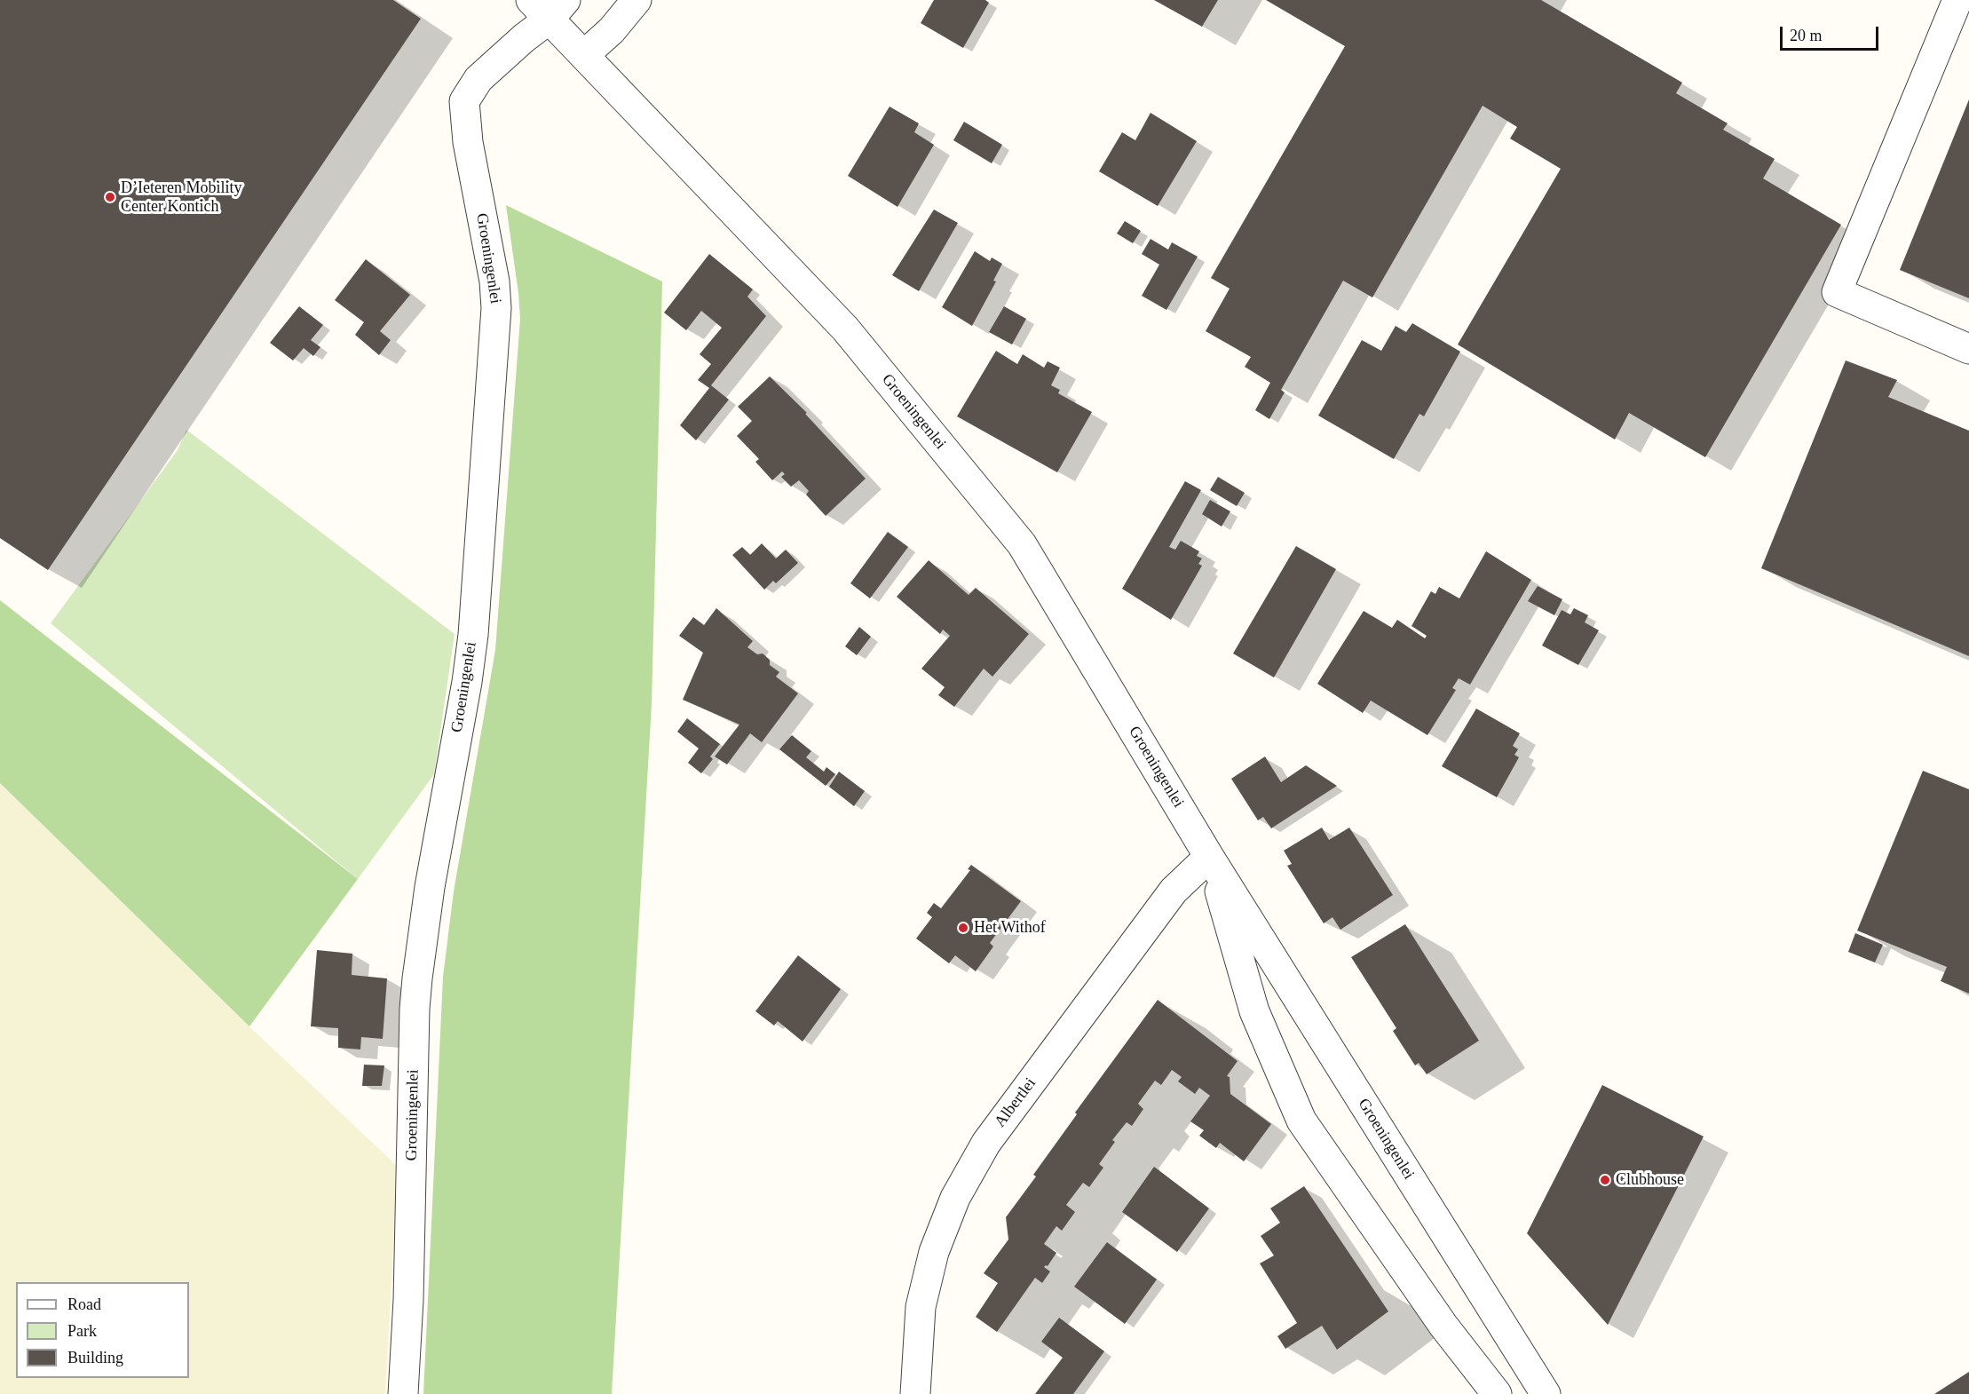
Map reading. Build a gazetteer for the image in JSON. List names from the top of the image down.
{
  "streets": {
    "street": ["Groeningenlei", "Albertlei"]
  },
  "crossings": [
    ["Groeningenlei", "Albertlei"]
  ],
  "places": ["D’Ieteren Mobility Center Kontich", "Het Withof", "Clubhouse"],
  "legend": ["Road", "Park", "Building"],
  "scale_bar": "20 m"
}
